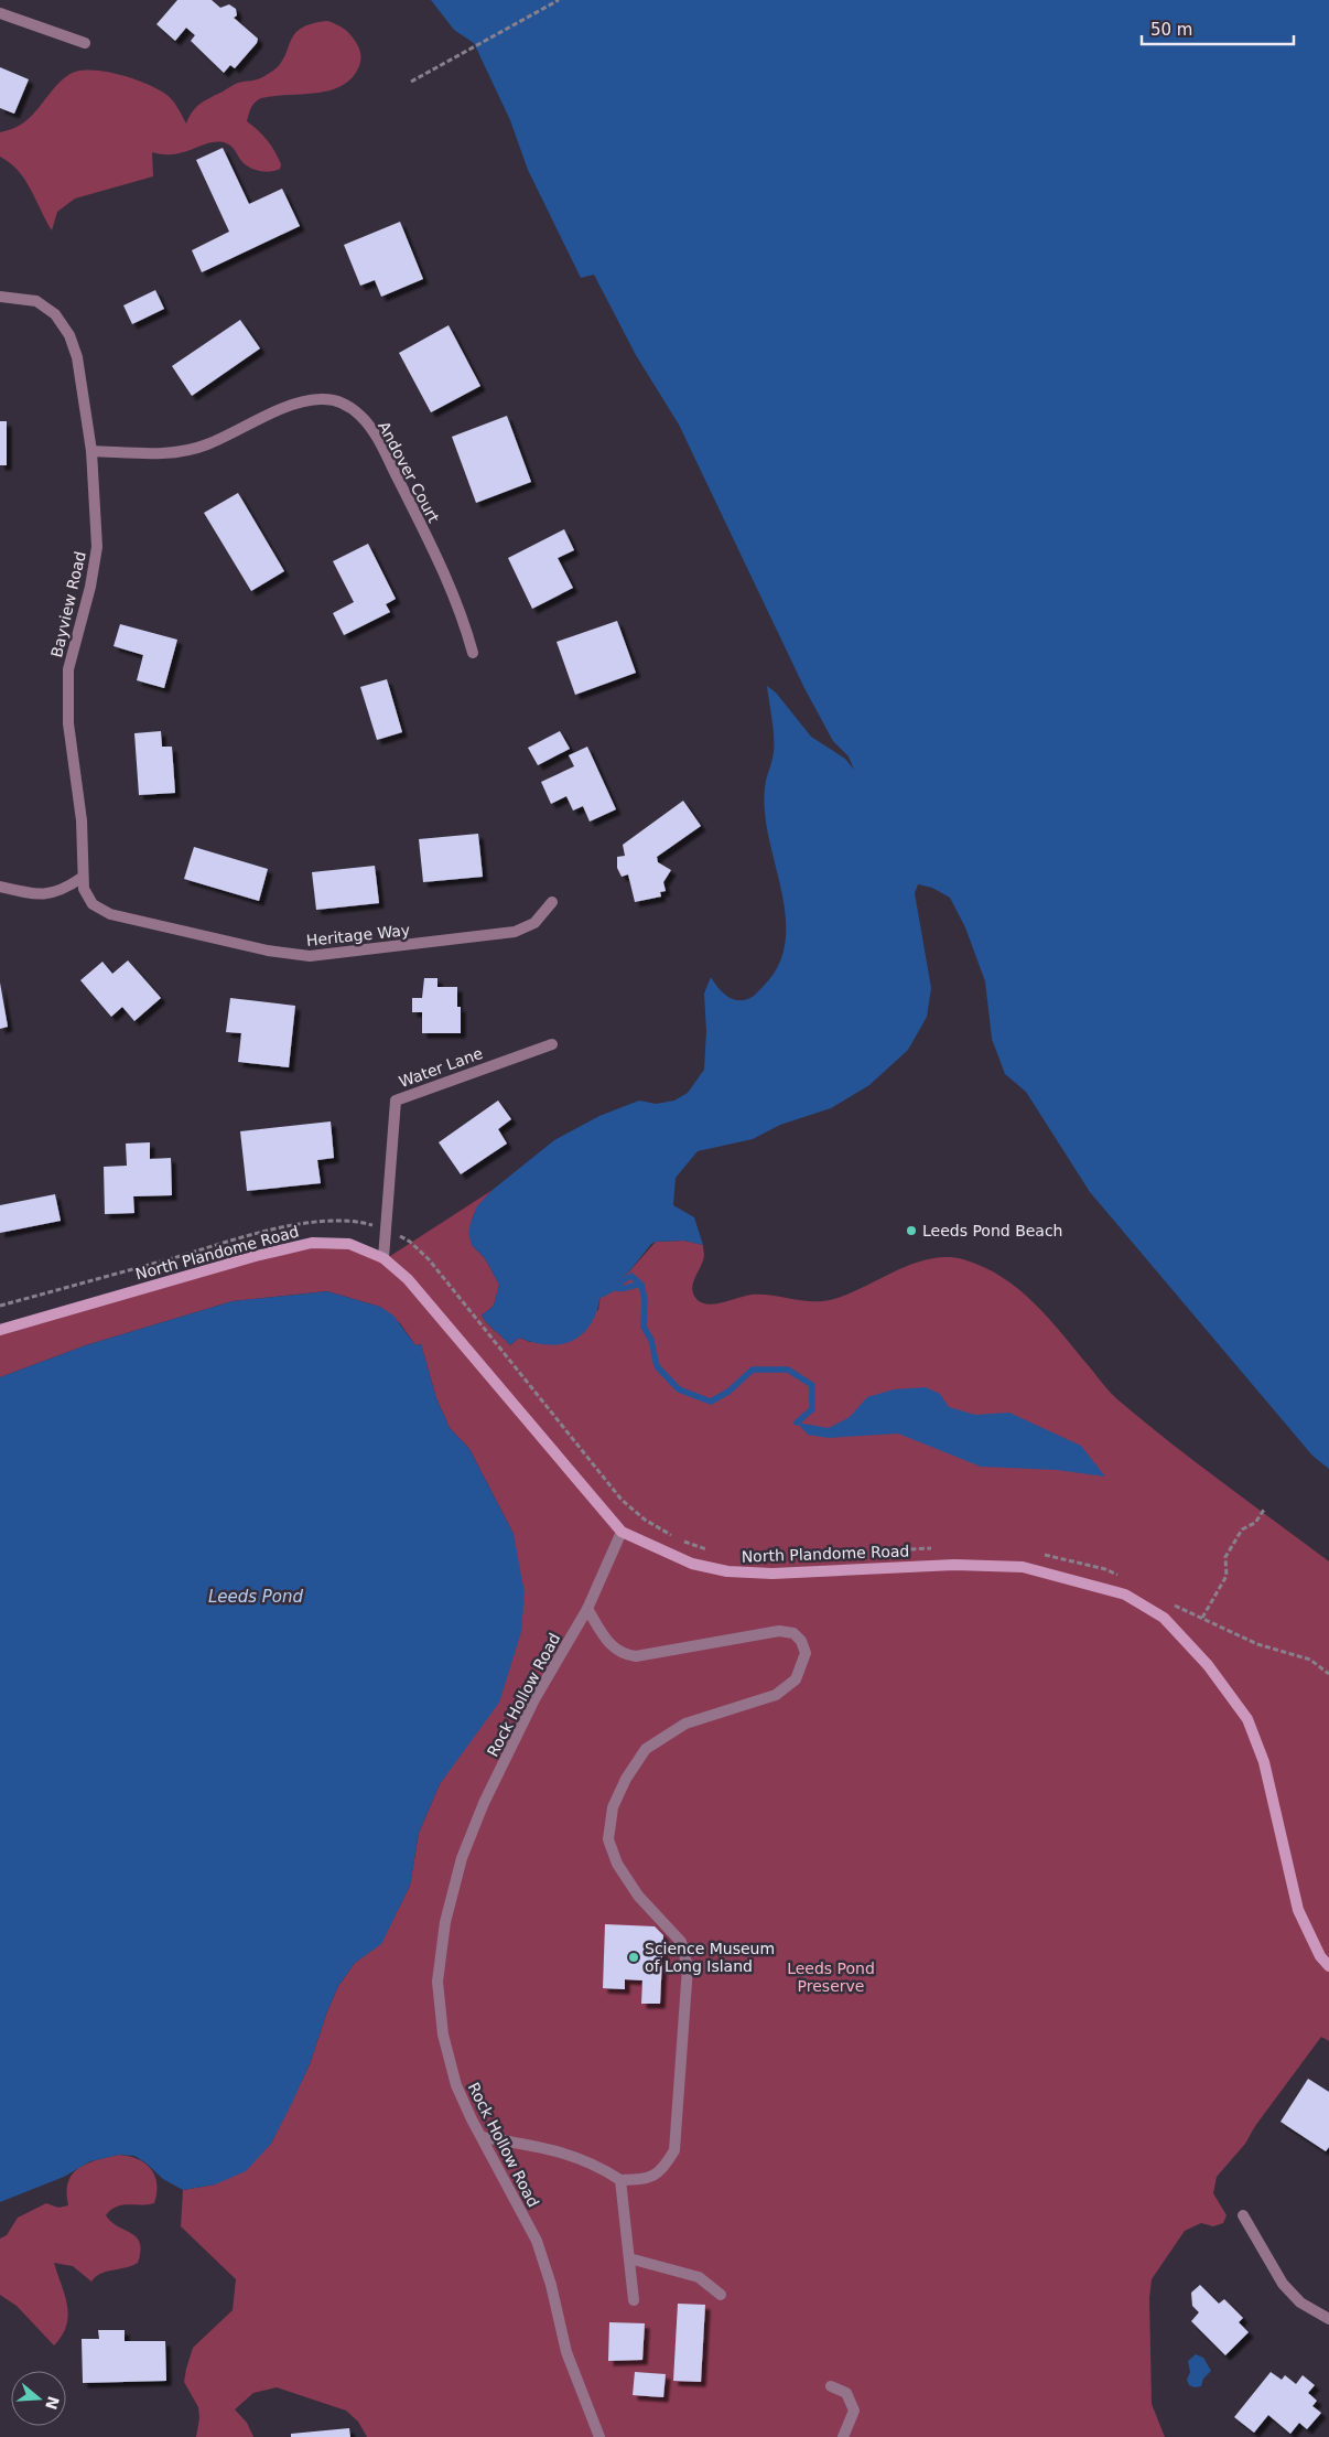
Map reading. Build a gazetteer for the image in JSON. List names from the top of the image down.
{
  "streets": {
    "main road": ["North Plandome Road"],
    "street": [
      "Andover Court",
      "Bayview Road",
      "Heritage Way",
      "Water Lane",
      "Rock Hollow Road"
    ]
  },
  "crossings": [
    ["Andover Court", "Bayview Road"],
    ["Bayview Road", "Heritage Way"],
    ["Water Lane", "North Plandome Road"],
    ["North Plandome Road", "Rock Hollow Road"]
  ],
  "water": ["Leeds Pond"],
  "parks": ["Leeds Pond Preserve"],
  "places": ["Leeds Pond Beach", "Science Museum of Long Island"],
  "scale_bar": "50 m",
  "north": "right"
}
